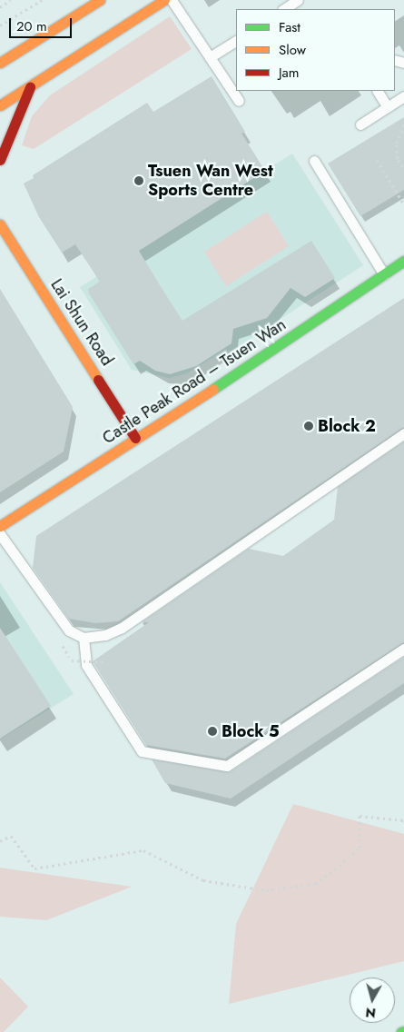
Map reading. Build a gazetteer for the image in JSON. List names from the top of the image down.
{
  "streets": {
    "street": ["Lai Shun Road", "Castle Peak Road – Tsuen Wan"]
  },
  "crossings": [
    ["Lai Shun Road", "Castle Peak Road – Tsuen Wan"]
  ],
  "places": ["Tsuen Wan West Sports Centre", "Block 2", "Block 5"],
  "legend": ["Fast", "Slow", "Jam"],
  "scale_bar": "20 m",
  "north": "bottom"
}
